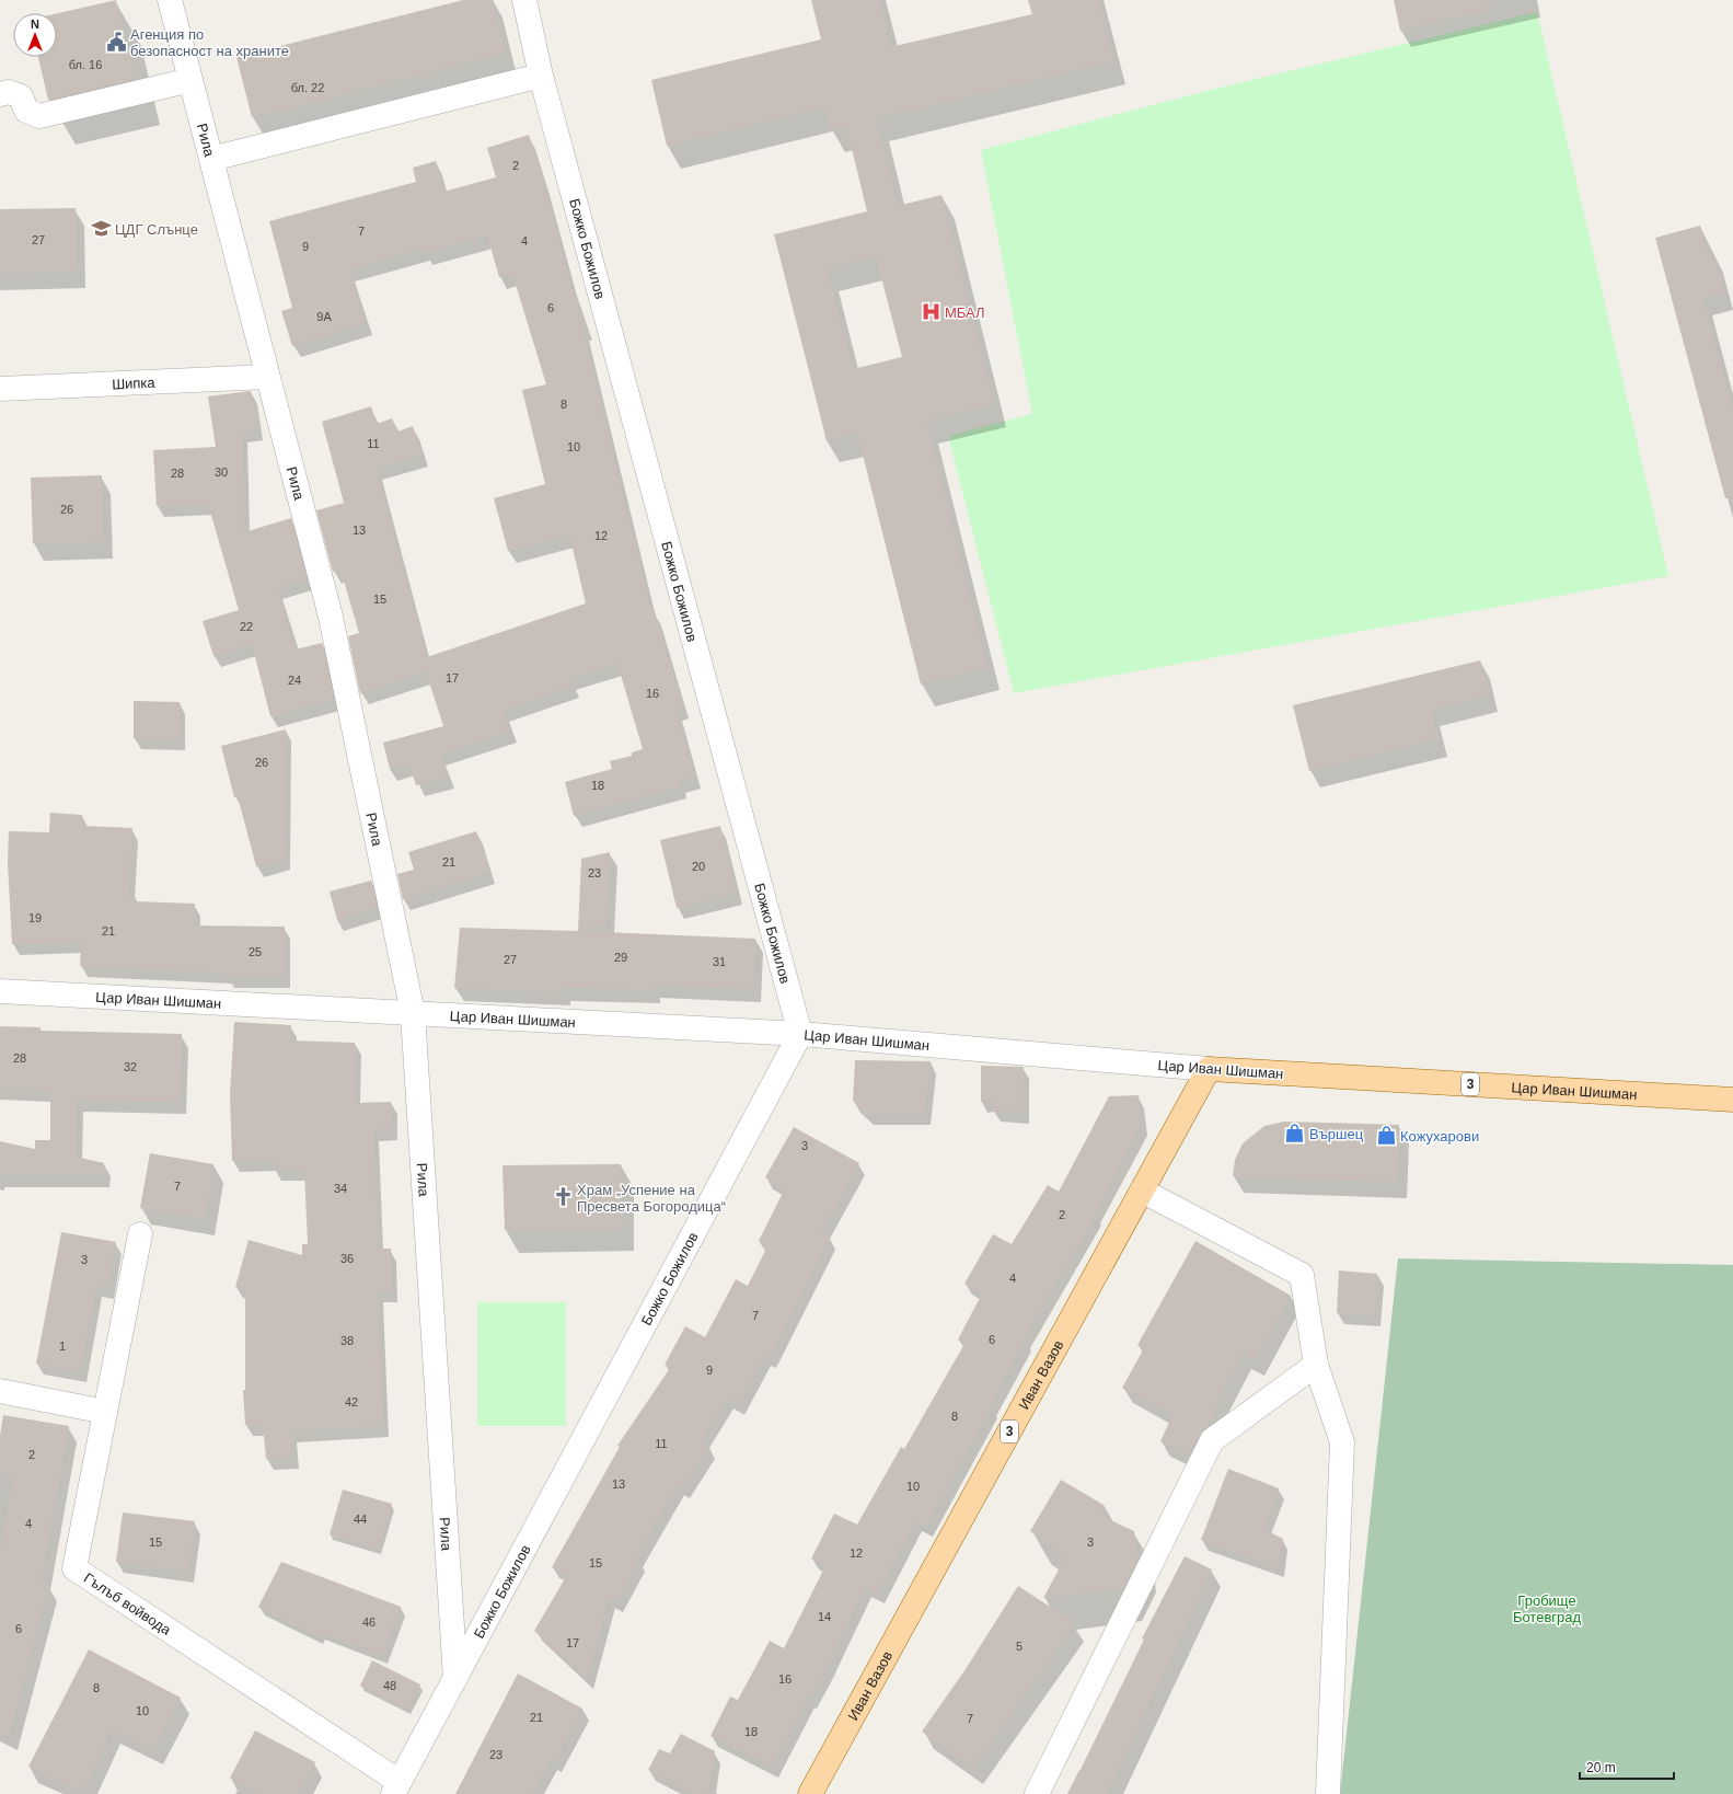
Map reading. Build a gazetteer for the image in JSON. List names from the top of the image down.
{
  "streets": {
    "main road": ["Цар Иван Шишман", "3", "Иван Вазов"],
    "street": [
      "Рила",
      "Божко Божилов",
      "Шипка",
      "Гълъб войвода"
    ]
  },
  "crossings": [
    ["Рила", "Божко Божилов"],
    ["Рила", "Шипка"],
    ["Рила", "Цар Иван Шишман"],
    ["Божко Божилов", "Цар Иван Шишман"],
    ["Божко Божилов", "Гълъб войвода"],
    ["Цар Иван Шишман", "Иван Вазов"]
  ],
  "parks": ["Гробище Ботевград"],
  "places": {
    "public building": ["Агенция по безопасност на храните"],
    "school or university": ["ЦДГ Слънце"],
    "hospital": ["МБАЛ"],
    "shop": ["Вършец", "Кожухарови"],
    "church": ["Храм „Успение на Пресвета Богородица“"]
  },
  "house_numbers": [
    "бл. 16",
    "бл. 22",
    "2",
    "7",
    "27",
    "4",
    "9",
    "6",
    "9А",
    "8",
    "11",
    "10",
    "30",
    "28",
    "26",
    "13",
    "12",
    "15",
    "22",
    "17",
    "24",
    "16",
    "26",
    "18",
    "21",
    "20",
    "23",
    "19",
    "21",
    "25",
    "29",
    "27",
    "31",
    "28",
    "32",
    "3",
    "7",
    "34",
    "2",
    "36",
    "3",
    "4",
    "7",
    "6",
    "38",
    "1",
    "9",
    "42",
    "8",
    "11",
    "2",
    "13",
    "10",
    "44",
    "4",
    "15",
    "3",
    "12",
    "15",
    "14",
    "46",
    "6",
    "17",
    "5",
    "16",
    "48",
    "8",
    "10",
    "21",
    "7",
    "18",
    "23"
  ],
  "scale_bar": "20 m",
  "north": "top"
}
